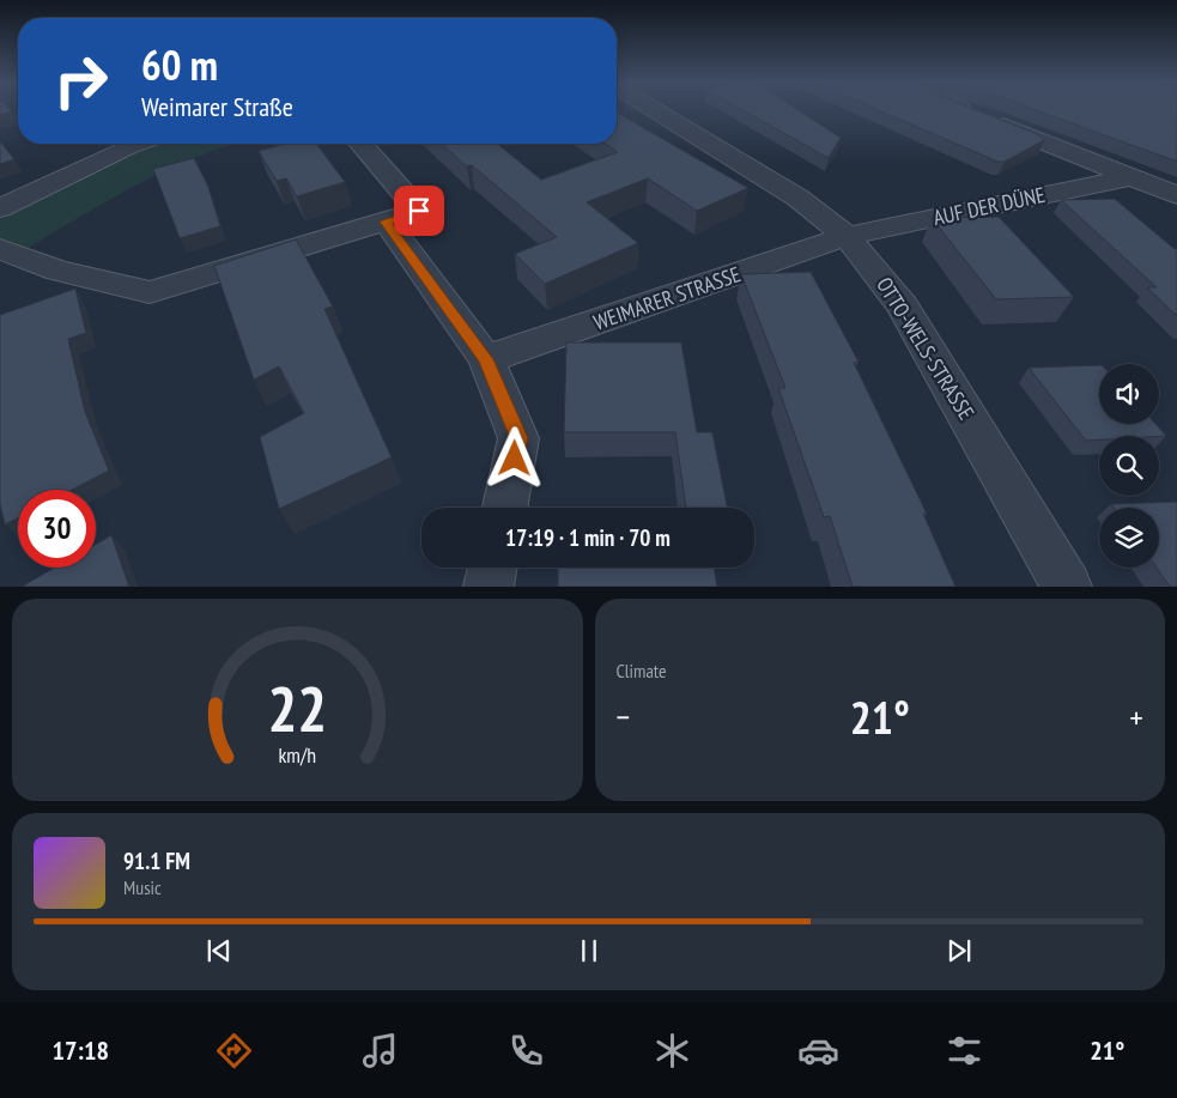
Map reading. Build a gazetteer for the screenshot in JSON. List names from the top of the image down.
{
  "streets": {
    "street": ["AUF DER DÜNE", "WEIMARER STRASSE", "OTTO-WELS-STRASSE"]
  },
  "crossings": [
    ["AUF DER DÜNE", "WEIMARER STRASSE"],
    ["AUF DER DÜNE", "OTTO-WELS-STRASSE"],
    ["WEIMARER STRASSE", "OTTO-WELS-STRASSE"]
  ],
  "page": {
    "turn": ["60 m", "Weimarer Straße"],
    "limit": "30",
    "trip": "17:19 · 1 min · 70 m",
    "tile": "Climate",
    "heat": ["−", "21°", "+"],
    "song": ["91.1 FM", "Music"],
    "tabs": ["17:18", "21°"],
    "gauge": ["22", "km/h"]
  }
}
